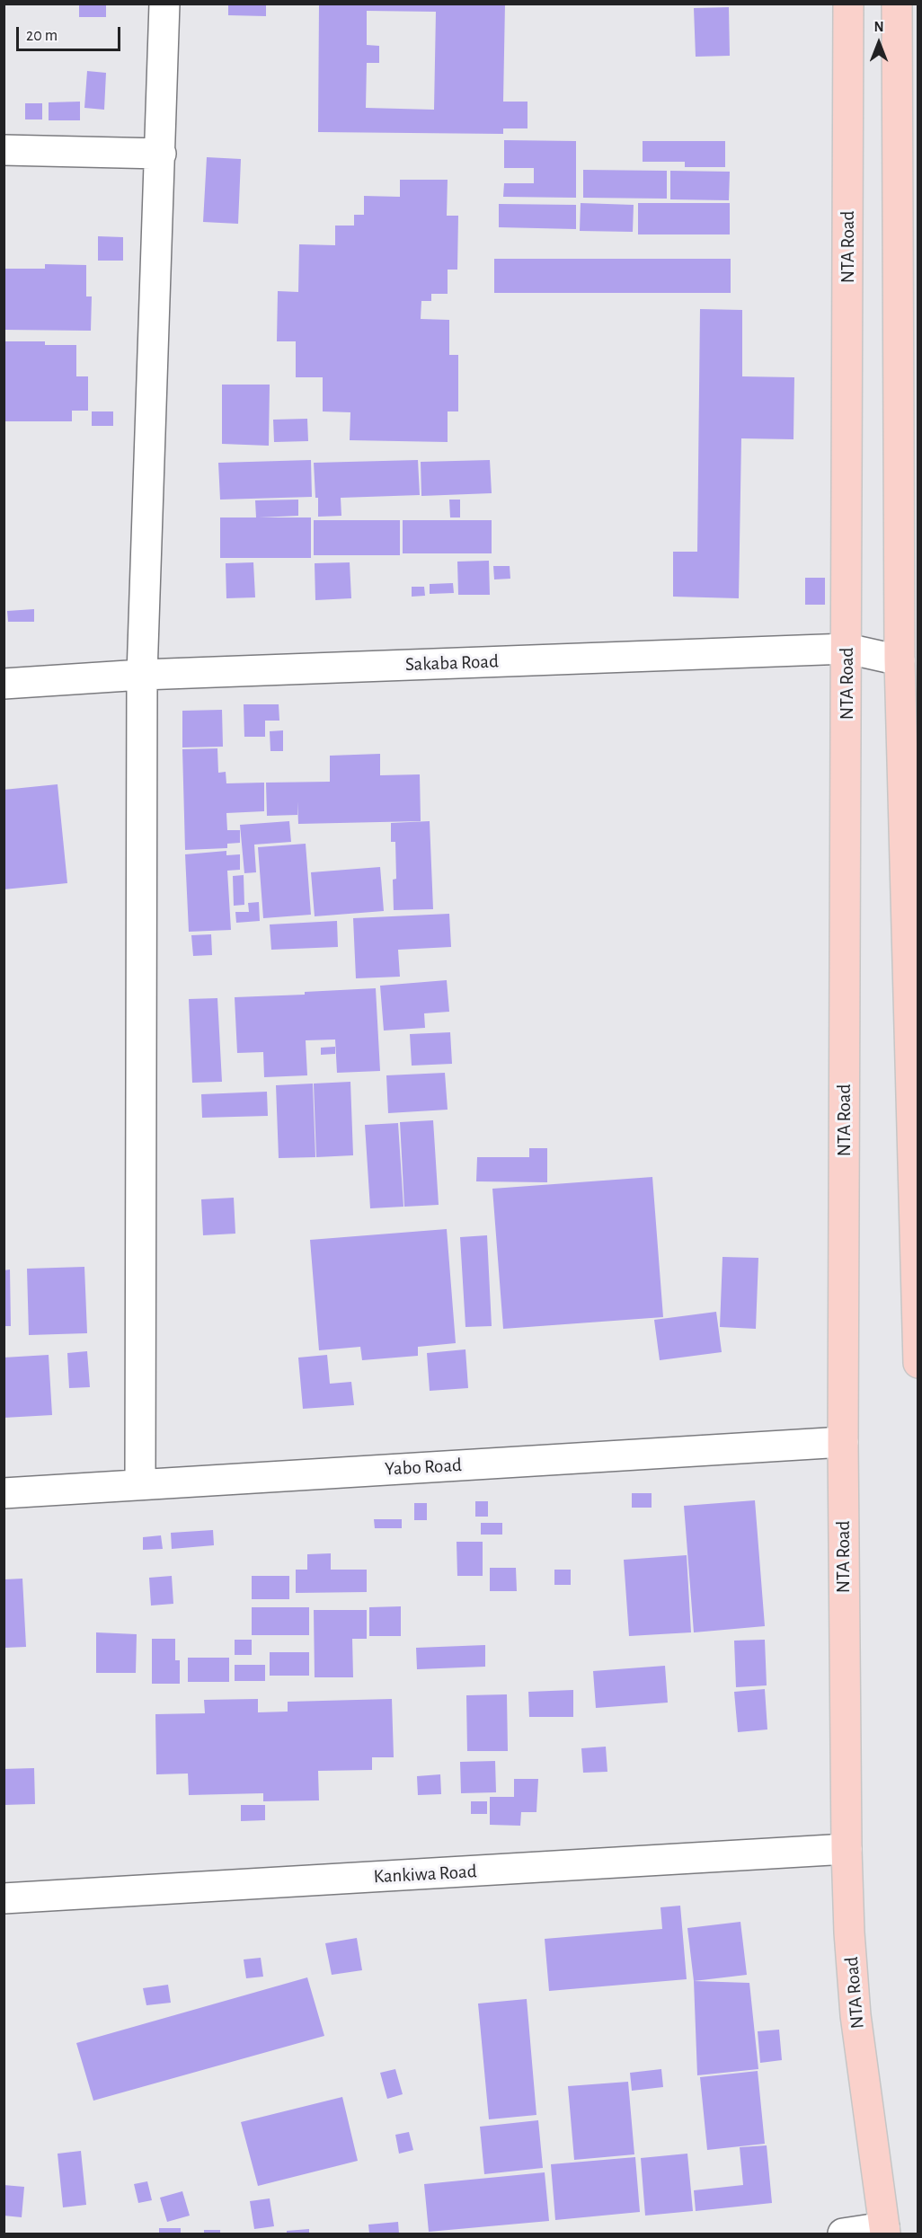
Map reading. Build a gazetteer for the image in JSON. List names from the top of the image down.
{
  "streets": {
    "main road": ["NTA Road"],
    "street": ["Sakaba Road", "Yabo Road", "Kankiwa Road"]
  },
  "crossings": [
    ["NTA Road", "Sakaba Road"],
    ["NTA Road", "Yabo Road"],
    ["NTA Road", "Kankiwa Road"]
  ],
  "scale_bar": "20 m",
  "north": "top"
}
